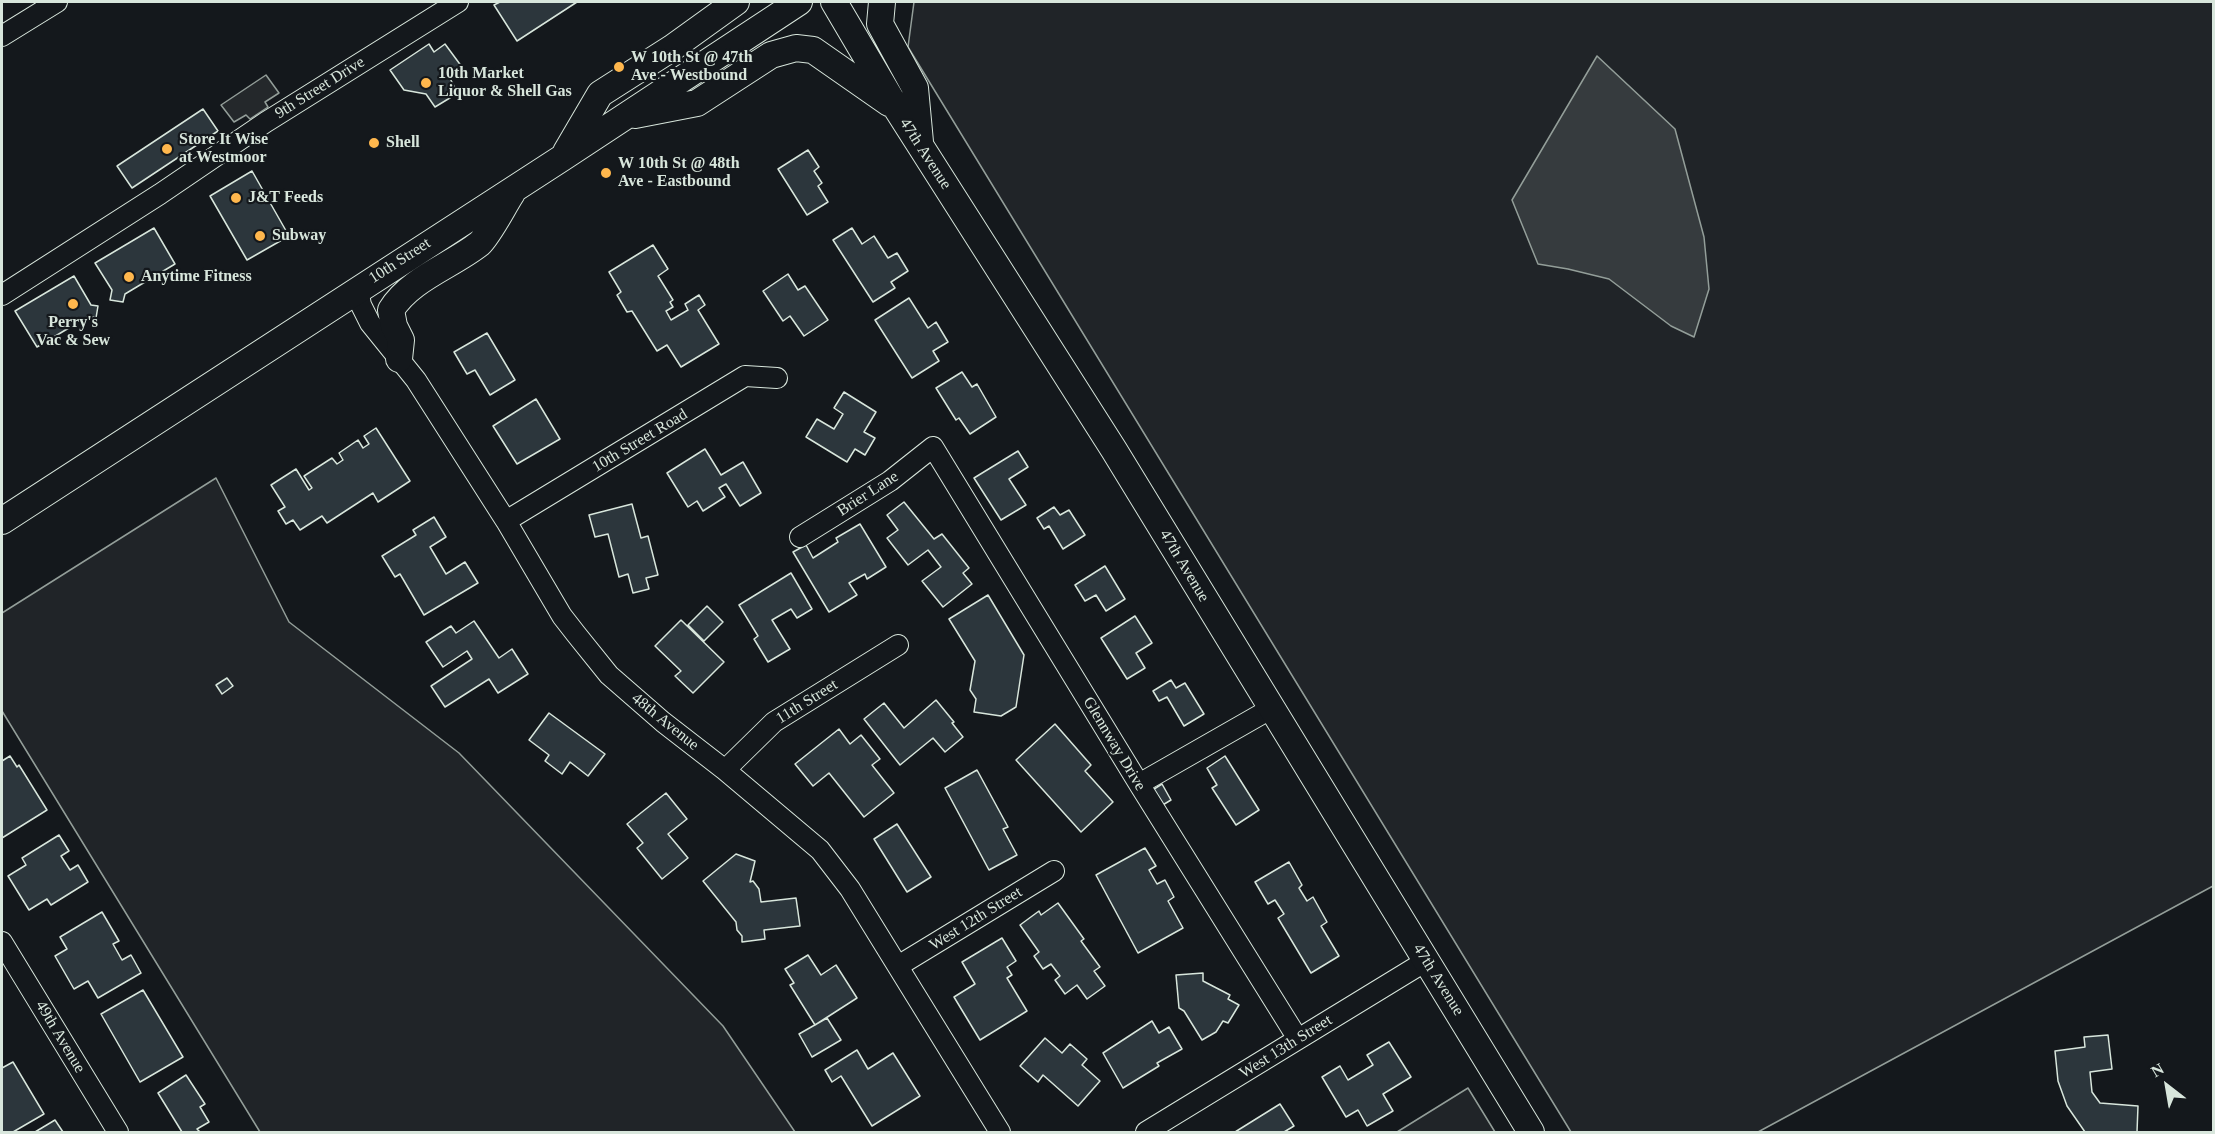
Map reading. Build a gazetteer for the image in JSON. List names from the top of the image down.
{
  "streets": {
    "main road": ["47th Avenue", "10th Street"],
    "street": [
      "9th Street Drive",
      "10th Street Road",
      "Brier Lane",
      "11th Street",
      "48th Avenue",
      "Glennway Drive",
      "West 12th Street",
      "49th Avenue",
      "West 13th Street"
    ]
  },
  "crossings": [
    ["47th Avenue", "West 13th Street"],
    ["10th Street", "48th Avenue"],
    ["10th Street Road", "48th Avenue"],
    ["Brier Lane", "Glennway Drive"],
    ["11th Street", "48th Avenue"],
    ["48th Avenue", "West 12th Street"],
    ["Glennway Drive", "West 13th Street"]
  ],
  "places": [
    "W 10th St @ 47th Ave - Westbound",
    "10th Market Liquor & Shell Gas",
    "Shell",
    "Store It Wise at Westmoor",
    "W 10th St @ 48th Ave - Eastbound",
    "J&T Feeds",
    "Subway",
    "Anytime Fitness",
    "Perry's Vac & Sew"
  ],
  "north": "top left"
}
